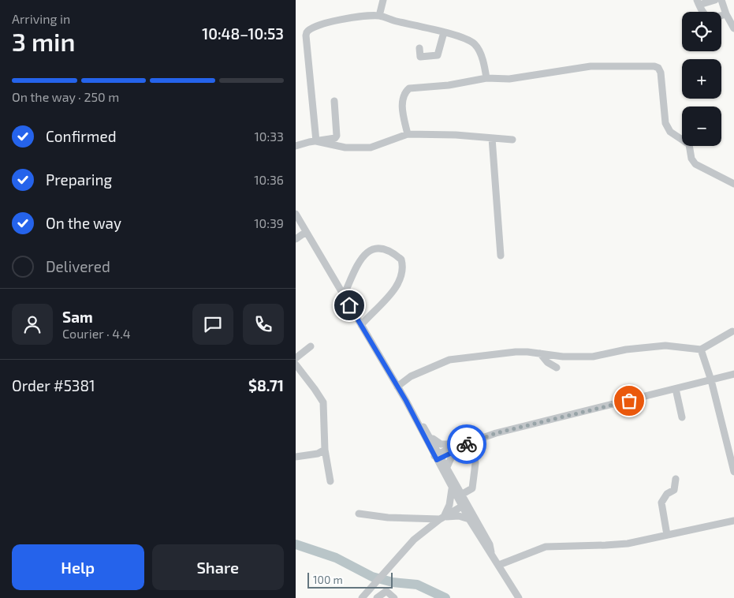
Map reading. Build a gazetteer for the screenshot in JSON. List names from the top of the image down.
{
  "scale_bar": "100 m",
  "page": {
    "heading": ["3 min", "Arriving in", "10:48–10:53"],
    "panel": [
      "Sam",
      "Courier · 4.4",
      "Order #5381",
      "$8.71"
    ],
    "map_buttons": ["+", "−"],
    "bar": "On the way · 250 m",
    "list": [
      ["Confirmed", "10:33"],
      ["Preparing", "10:36"],
      ["On the way", "10:39"],
      "Delivered"
    ],
    "buttons": ["Help", "Share"],
    "scale": "100 m"
  }
}
